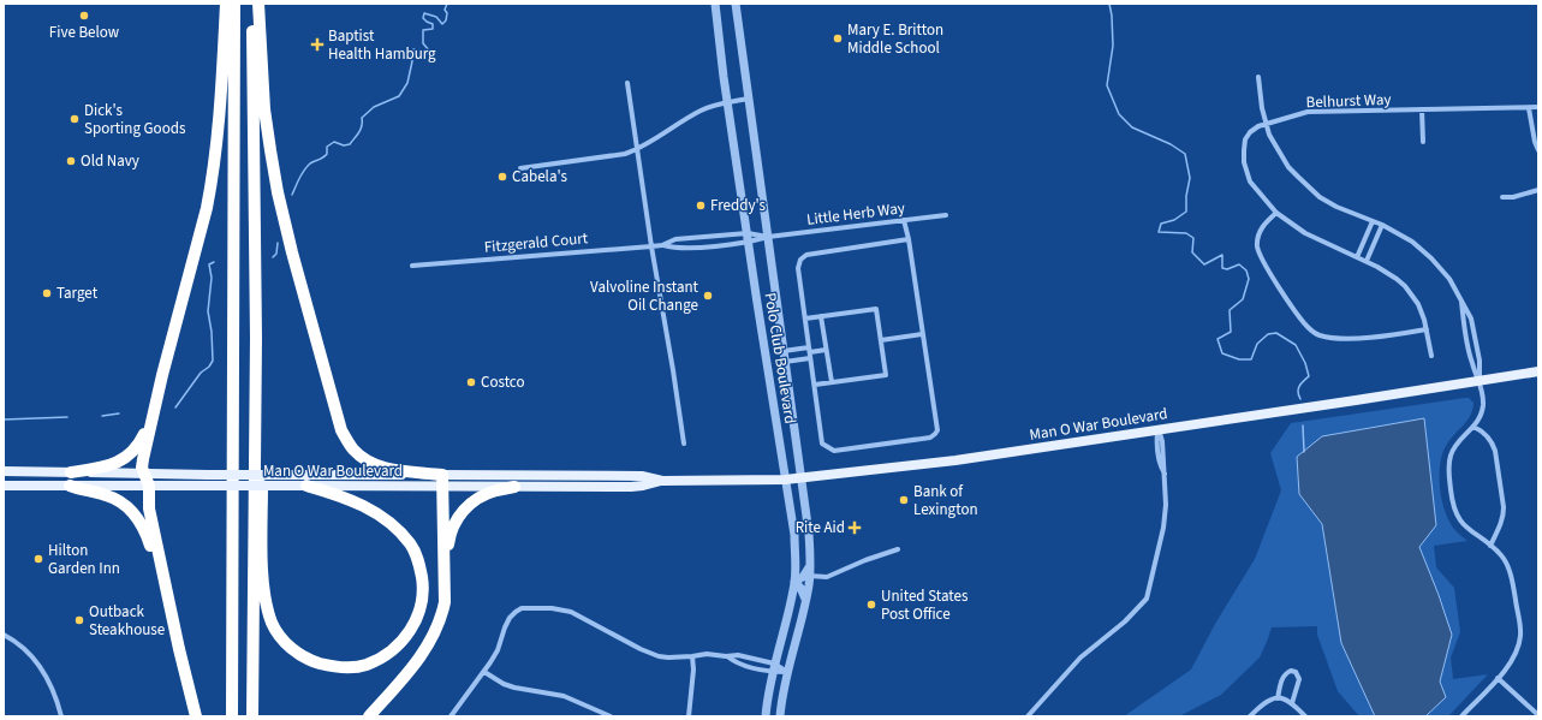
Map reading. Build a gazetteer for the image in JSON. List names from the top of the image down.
{
  "streets": {
    "main road": ["Man O War Boulevard"],
    "street": [
      "Belhurst Way",
      "Little Herb Way",
      "Fitzgerald Court",
      "Polo Club Boulevard"
    ]
  },
  "crossings": [
    ["Little Herb Way", "Fitzgerald Court"],
    ["Little Herb Way", "Polo Club Boulevard"],
    ["Fitzgerald Court", "Polo Club Boulevard"],
    ["Polo Club Boulevard", "Man O War Boulevard"]
  ],
  "places": {
    "other": [
      "Five Below",
      "Mary E. Britton Middle School",
      "Dick's Sporting Goods",
      "Old Navy",
      "Cabela's",
      "Freddy's",
      "Target",
      "Valvoline Instant Oil Change",
      "Costco",
      "Bank of Lexington",
      "Hilton Garden Inn",
      "United States Post Office",
      "Outback Steakhouse"
    ],
    "health": ["Baptist Health Hamburg", "Rite Aid"]
  }
}
